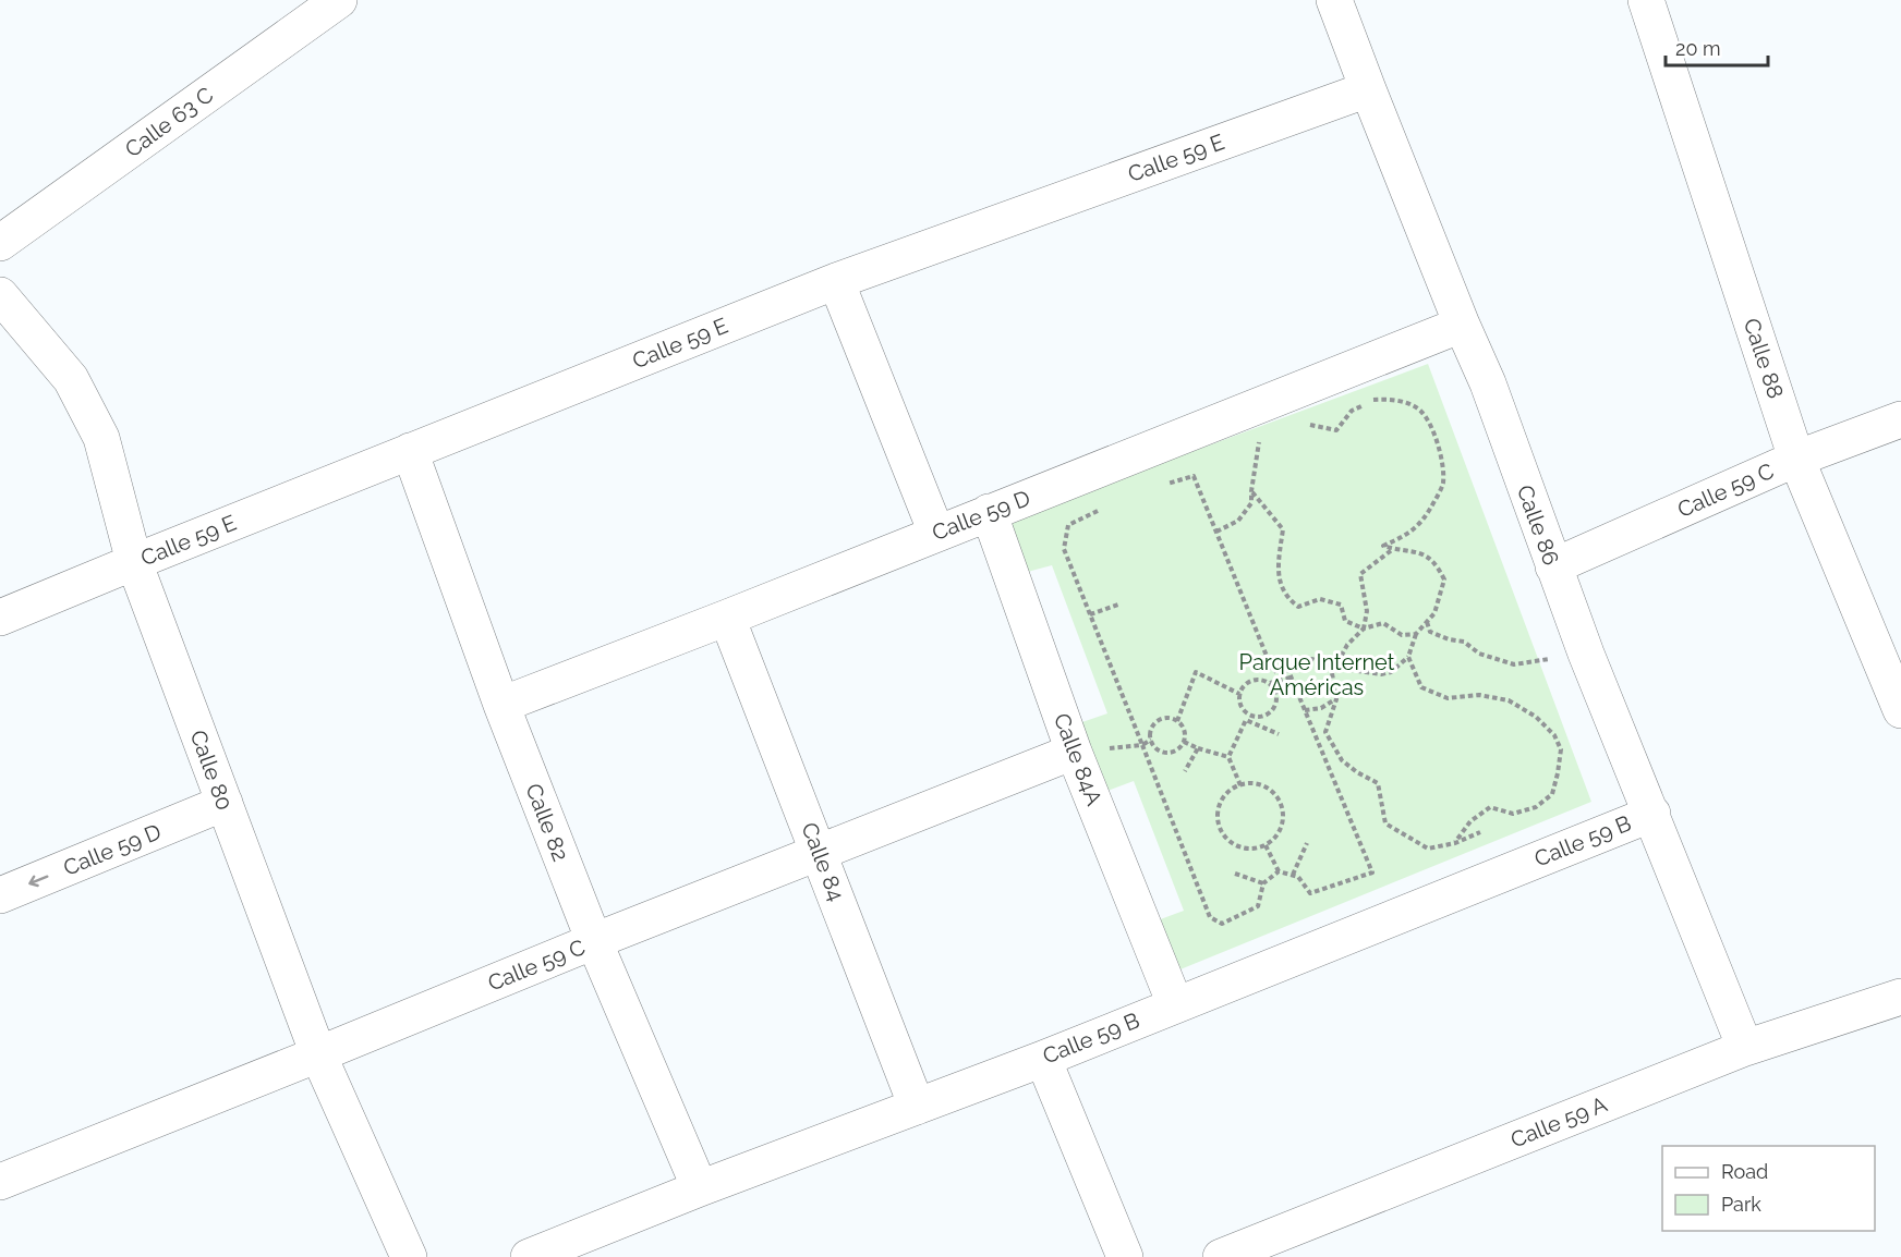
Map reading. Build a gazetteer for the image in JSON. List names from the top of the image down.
{
  "streets": {
    "street": [
      "Calle 63 C",
      "Calle 59 E",
      "Calle 88",
      "Calle 59 C",
      "Calle 59 D",
      "Calle 86",
      "Calle 84A",
      "Calle 80",
      "Calle 82",
      "Calle 59 B",
      "Calle 84",
      "Calle 59 A"
    ]
  },
  "crossings": [
    ["Calle 59 E", "Calle 86"],
    ["Calle 59 E", "Calle 80"],
    ["Calle 59 E", "Calle 82"],
    ["Calle 88", "Calle 59 C"],
    ["Calle 59 C", "Calle 86"],
    ["Calle 59 C", "Calle 84A"],
    ["Calle 59 C", "Calle 80"],
    ["Calle 59 C", "Calle 82"],
    ["Calle 59 C", "Calle 84"],
    ["Calle 59 D", "Calle 86"],
    ["Calle 59 D", "Calle 84A"],
    ["Calle 59 D", "Calle 80"],
    ["Calle 59 D", "Calle 82"],
    ["Calle 59 D", "Calle 84"],
    ["Calle 86", "Calle 59 B"],
    ["Calle 86", "Calle 59 A"],
    ["Calle 84A", "Calle 59 B"],
    ["Calle 82", "Calle 59 B"],
    ["Calle 59 B", "Calle 84"]
  ],
  "parks": ["Parque Internet Américas"],
  "legend": ["Road", "Park"],
  "scale_bar": "20 m"
}
